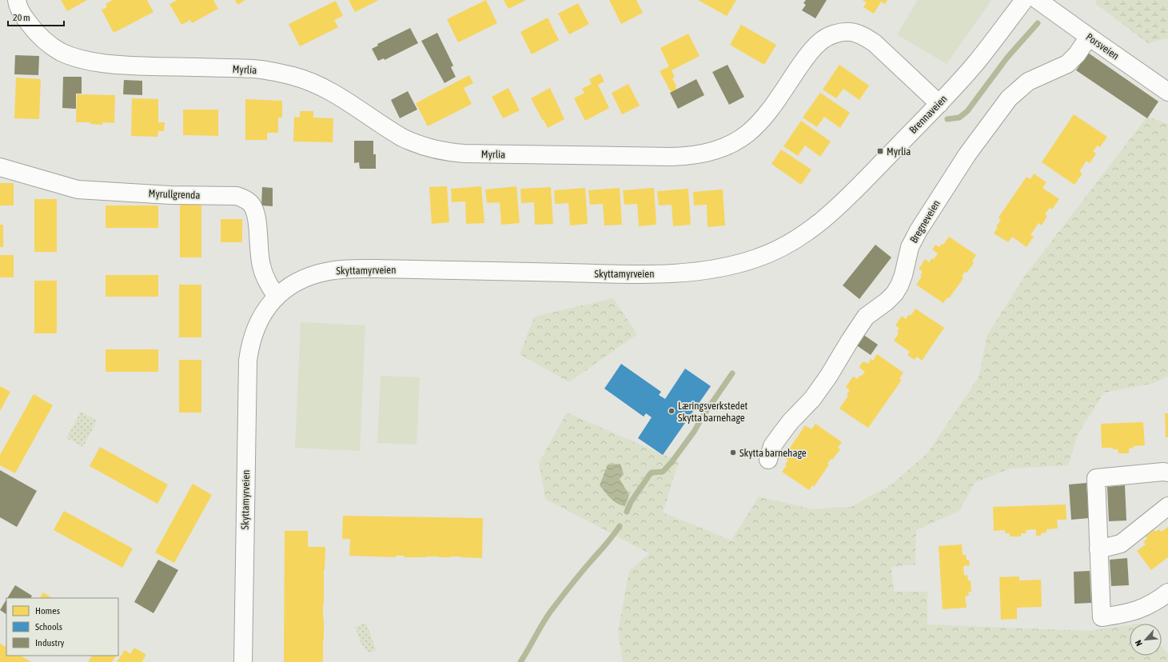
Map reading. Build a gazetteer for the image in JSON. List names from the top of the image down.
{
  "streets": {
    "street": [
      "Porsveien",
      "Myrlia",
      "Brennaveien",
      "Myrullgrenda",
      "Bregneveien",
      "Skyttamyrveien"
    ]
  },
  "crossings": [
    ["Porsveien", "Bregneveien"],
    ["Myrlia", "Brennaveien"],
    ["Brennaveien", "Skyttamyrveien"],
    ["Myrullgrenda", "Skyttamyrveien"]
  ],
  "places": {
    "transit": ["Myrlia"],
    "other": ["Læringsverkstedet Skytta barnehage", "Skytta barnehage"]
  },
  "legend": ["Homes", "Schools", "Industry"],
  "scale_bar": "20 m",
  "north": "bottom left"
}
